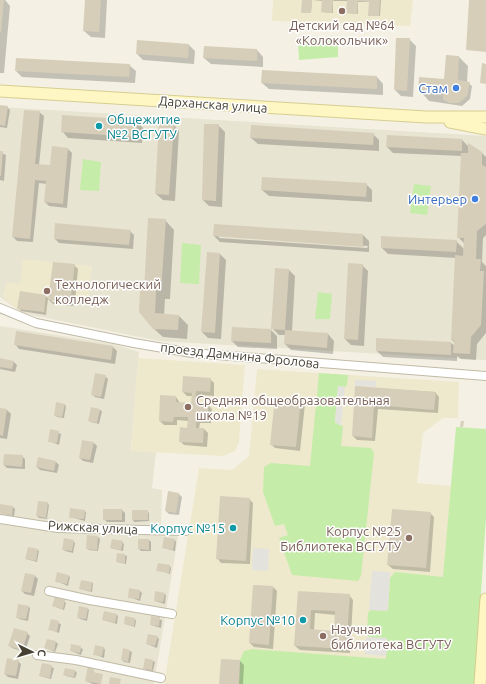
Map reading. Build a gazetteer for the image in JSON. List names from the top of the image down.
{
  "streets": {
    "street": ["Дарханская улица", "проезд Дамнина Фролова", "Рижская улица"]
  },
  "places": [
    "Детский сад №64 «Колокольчик»",
    "Стам",
    "Общежитие №2 ВСГУТУ",
    "Интерьер",
    "Технологический колледж",
    "Средняя общеобразовательная школа №19",
    "Корпус №15",
    "Корпус №25 Библиотека ВСГУТУ",
    "Корпус №10",
    "Научная библиотека ВСГУТУ"
  ],
  "north": "right"
}
